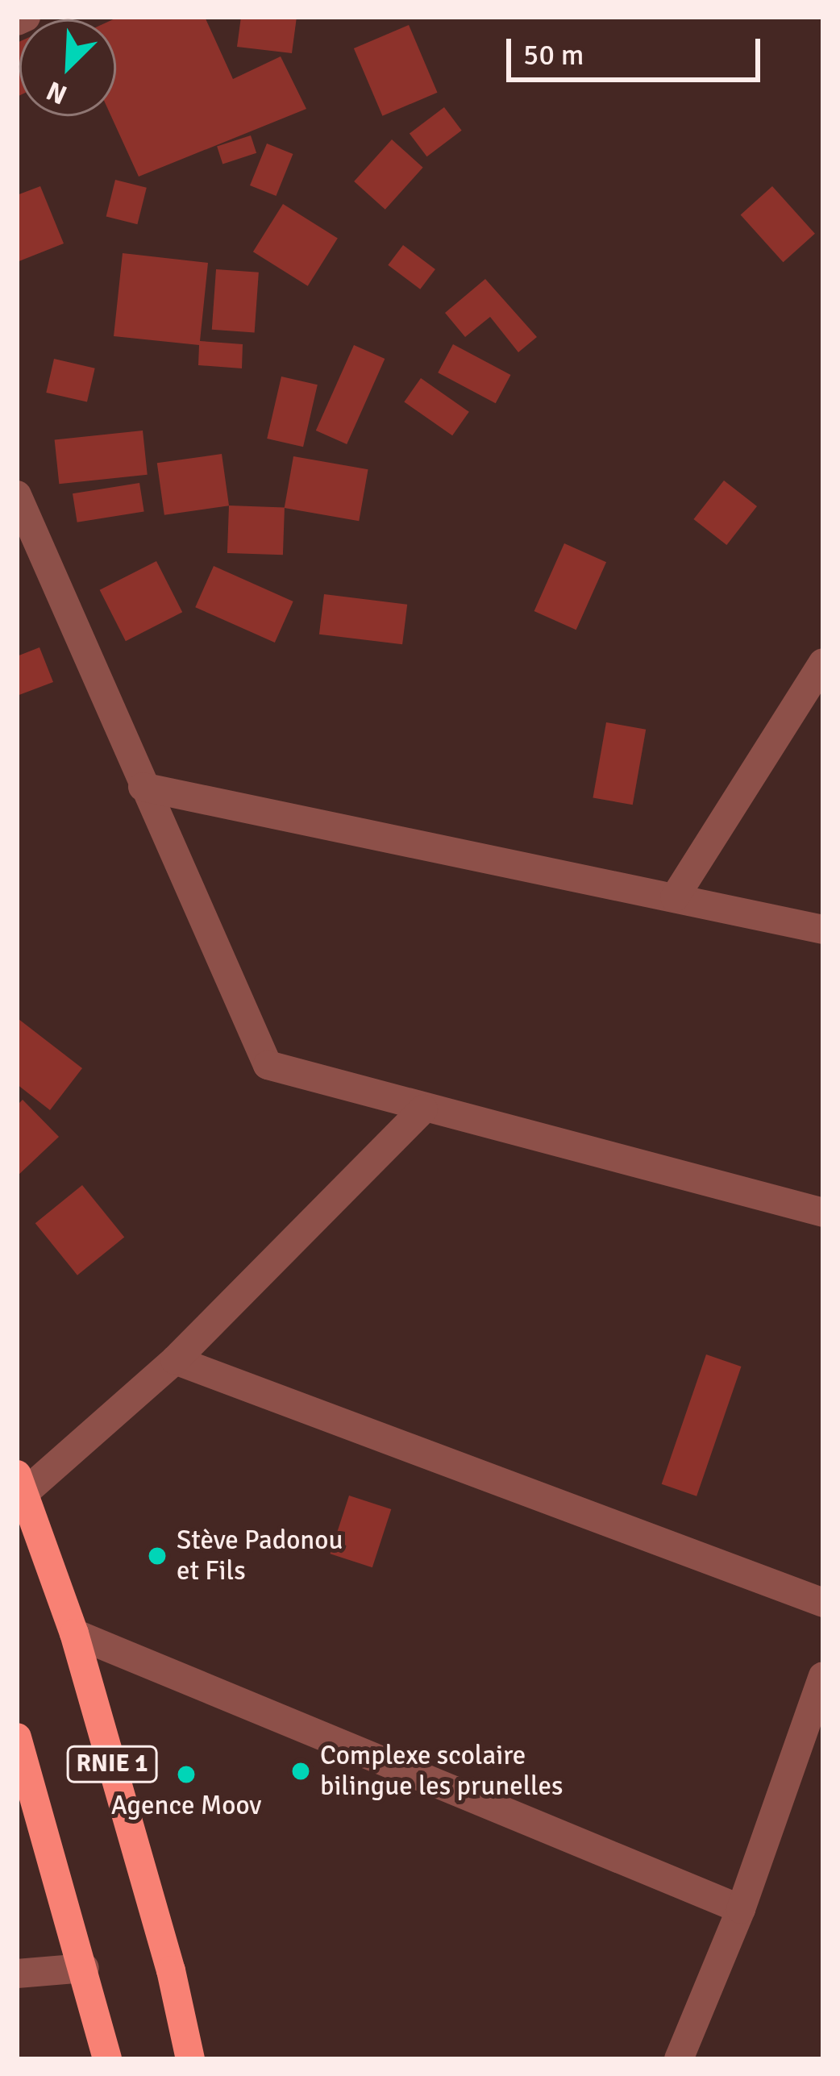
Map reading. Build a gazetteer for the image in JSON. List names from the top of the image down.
{
  "streets": {
    "highway": ["RNIE 1"]
  },
  "places": ["Stève Padonou et Fils", "Complexe scolaire bilingue les prunelles", "Agence Moov"],
  "scale_bar": "50 m",
  "north": "bottom left"
}
